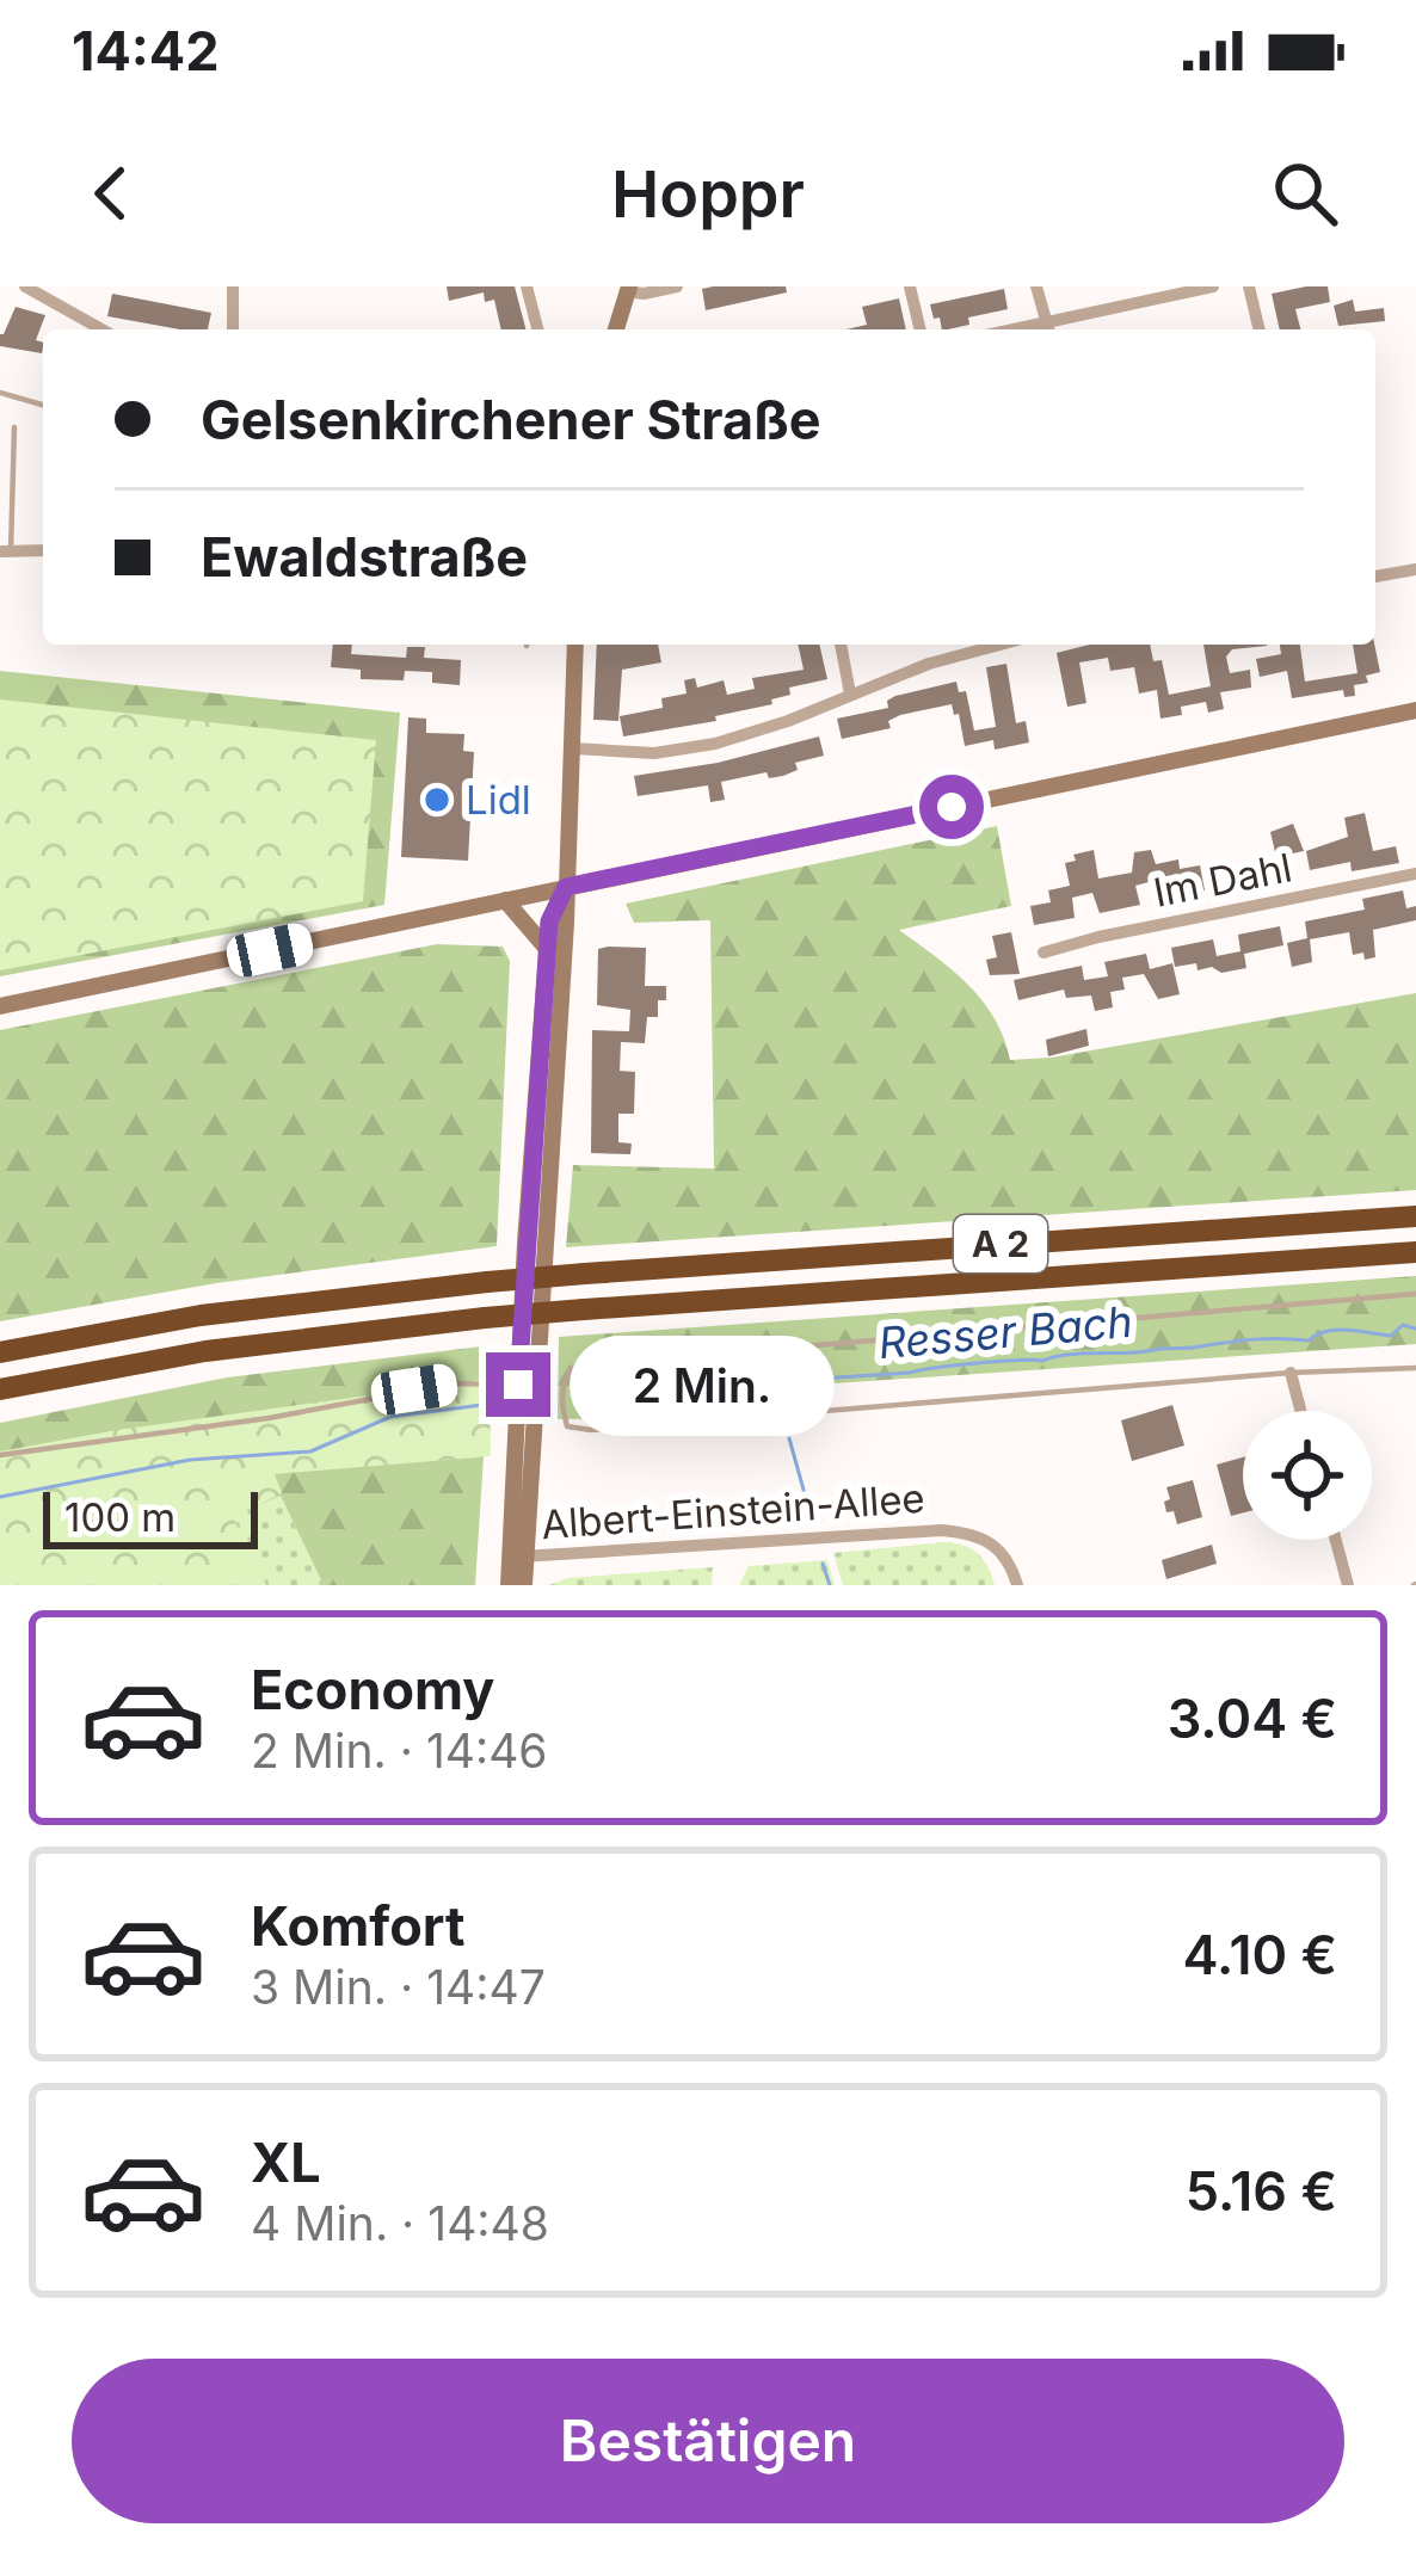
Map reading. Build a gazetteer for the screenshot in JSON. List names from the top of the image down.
{
  "streets": {
    "highway": ["A 2"],
    "street": ["Im Dahl", "Albert-Einstein-Allee"]
  },
  "water": ["Resser Bach"],
  "places": ["Lidl"],
  "scale_bar": "100 m",
  "page": {
    "status": "14:42",
    "header": "Hoppr",
    "banner": ["Gelsenkirchener Straße", "Ewaldstraße"],
    "bubble": "2 Min.",
    "scale": "100 m",
    "list": [
      {
        "name": "Economy",
        "note": "2 Min. · 14:46",
        "value": "3.04 €"
      },
      {
        "name": "Komfort",
        "note": "3 Min. · 14:47",
        "value": "4.10 €"
      },
      {
        "name": "XL",
        "note": "4 Min. · 14:48",
        "value": "5.16 €"
      }
    ],
    "buttons": "Bestätigen"
  }
}
